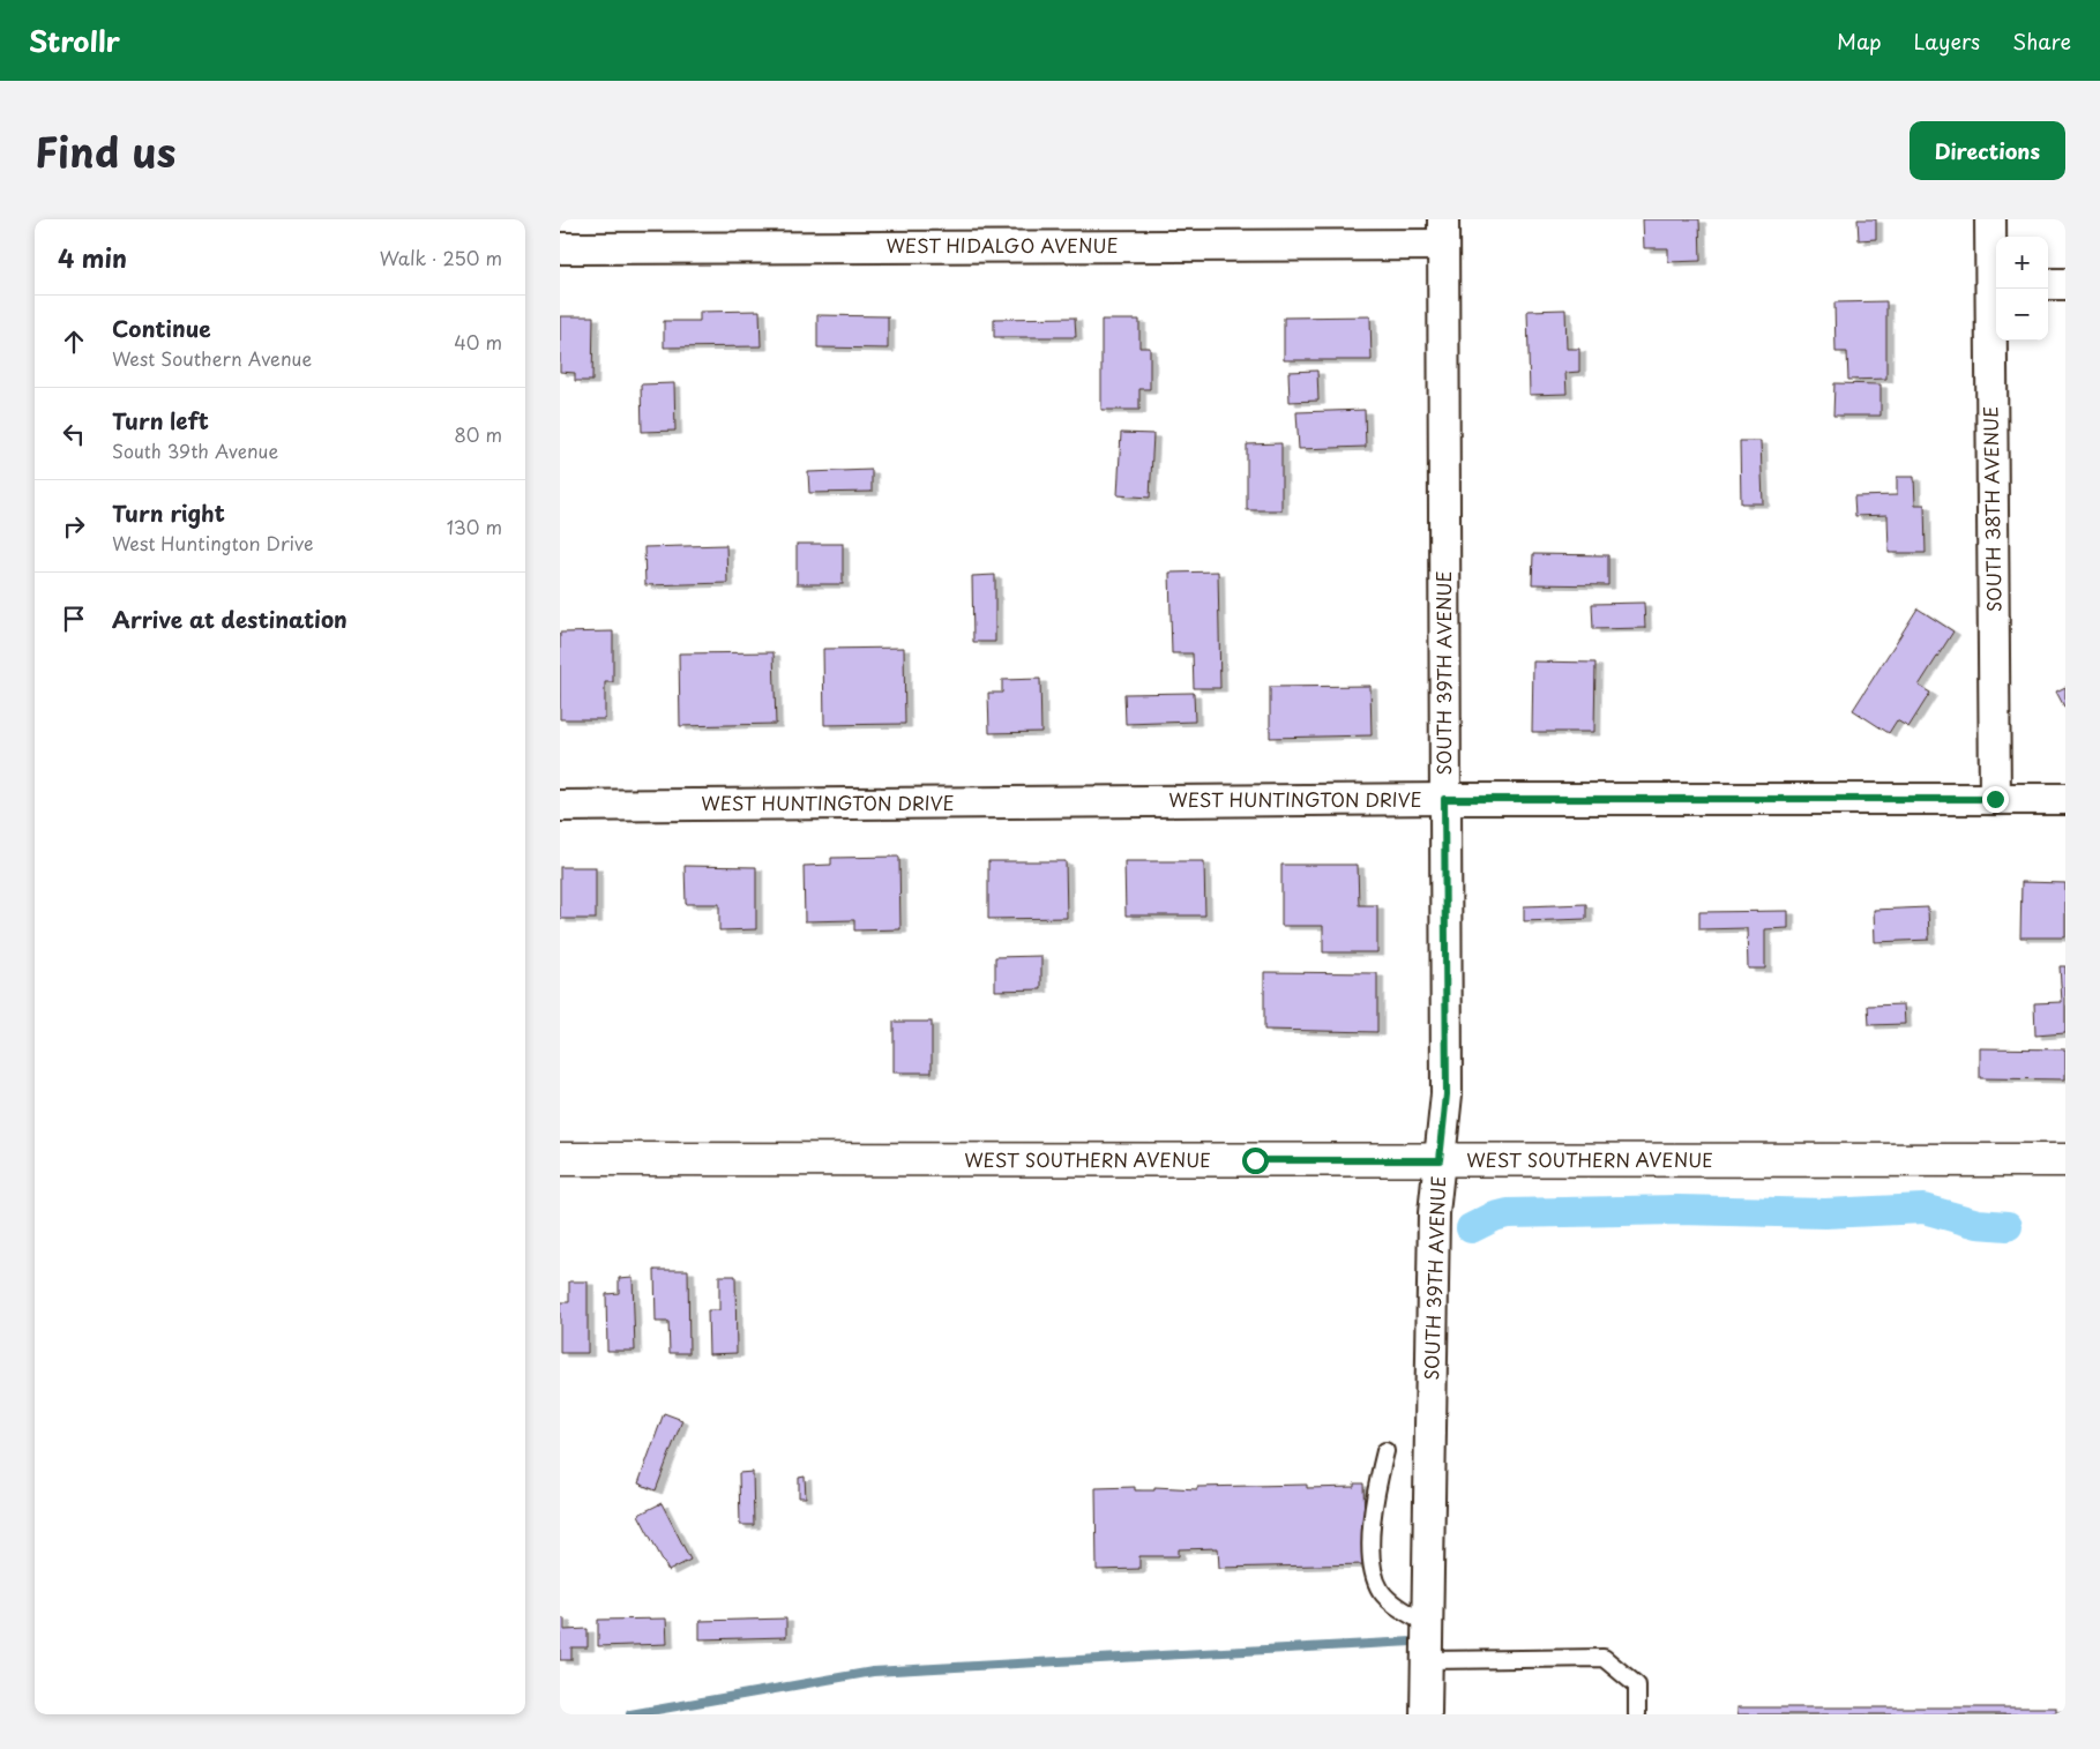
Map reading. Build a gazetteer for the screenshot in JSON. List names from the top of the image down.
{
  "streets": {
    "main road": ["WEST SOUTHERN AVENUE"],
    "street": [
      "WEST HIDALGO AVENUE",
      "SOUTH 38TH AVENUE",
      "SOUTH 39TH AVENUE",
      "WEST HUNTINGTON DRIVE"
    ]
  },
  "crossings": [
    ["WEST HIDALGO AVENUE", "SOUTH 39TH AVENUE"],
    ["SOUTH 38TH AVENUE", "WEST HUNTINGTON DRIVE"],
    ["SOUTH 39TH AVENUE", "WEST HUNTINGTON DRIVE"],
    ["SOUTH 39TH AVENUE", "WEST SOUTHERN AVENUE"]
  ],
  "page": {
    "header": "Strollr",
    "nav": ["Map", "Layers", "Share"],
    "title": "Find us",
    "buttons": "Directions",
    "heading": ["4 min", "Walk · 250 m"],
    "map_buttons": ["+", "−"],
    "list": [
      ["Continue", "West Southern Avenue", "40 m"],
      ["Turn left", "South 39th Avenue", "80 m"],
      ["Turn right", "West Huntington Drive", "130 m"],
      "Arrive at destination"
    ]
  }
}
